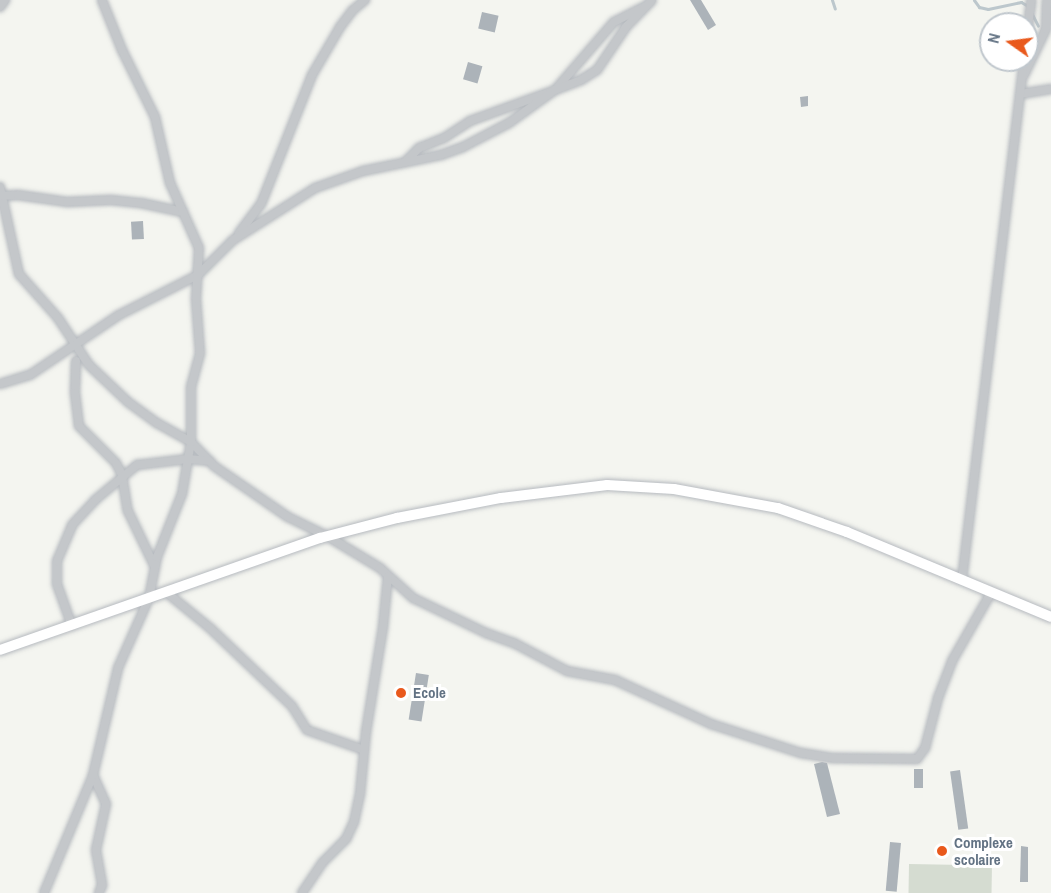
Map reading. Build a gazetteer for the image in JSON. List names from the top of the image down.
{
  "places": ["Ecole", "Complexe scolaire"],
  "north": "left"
}
